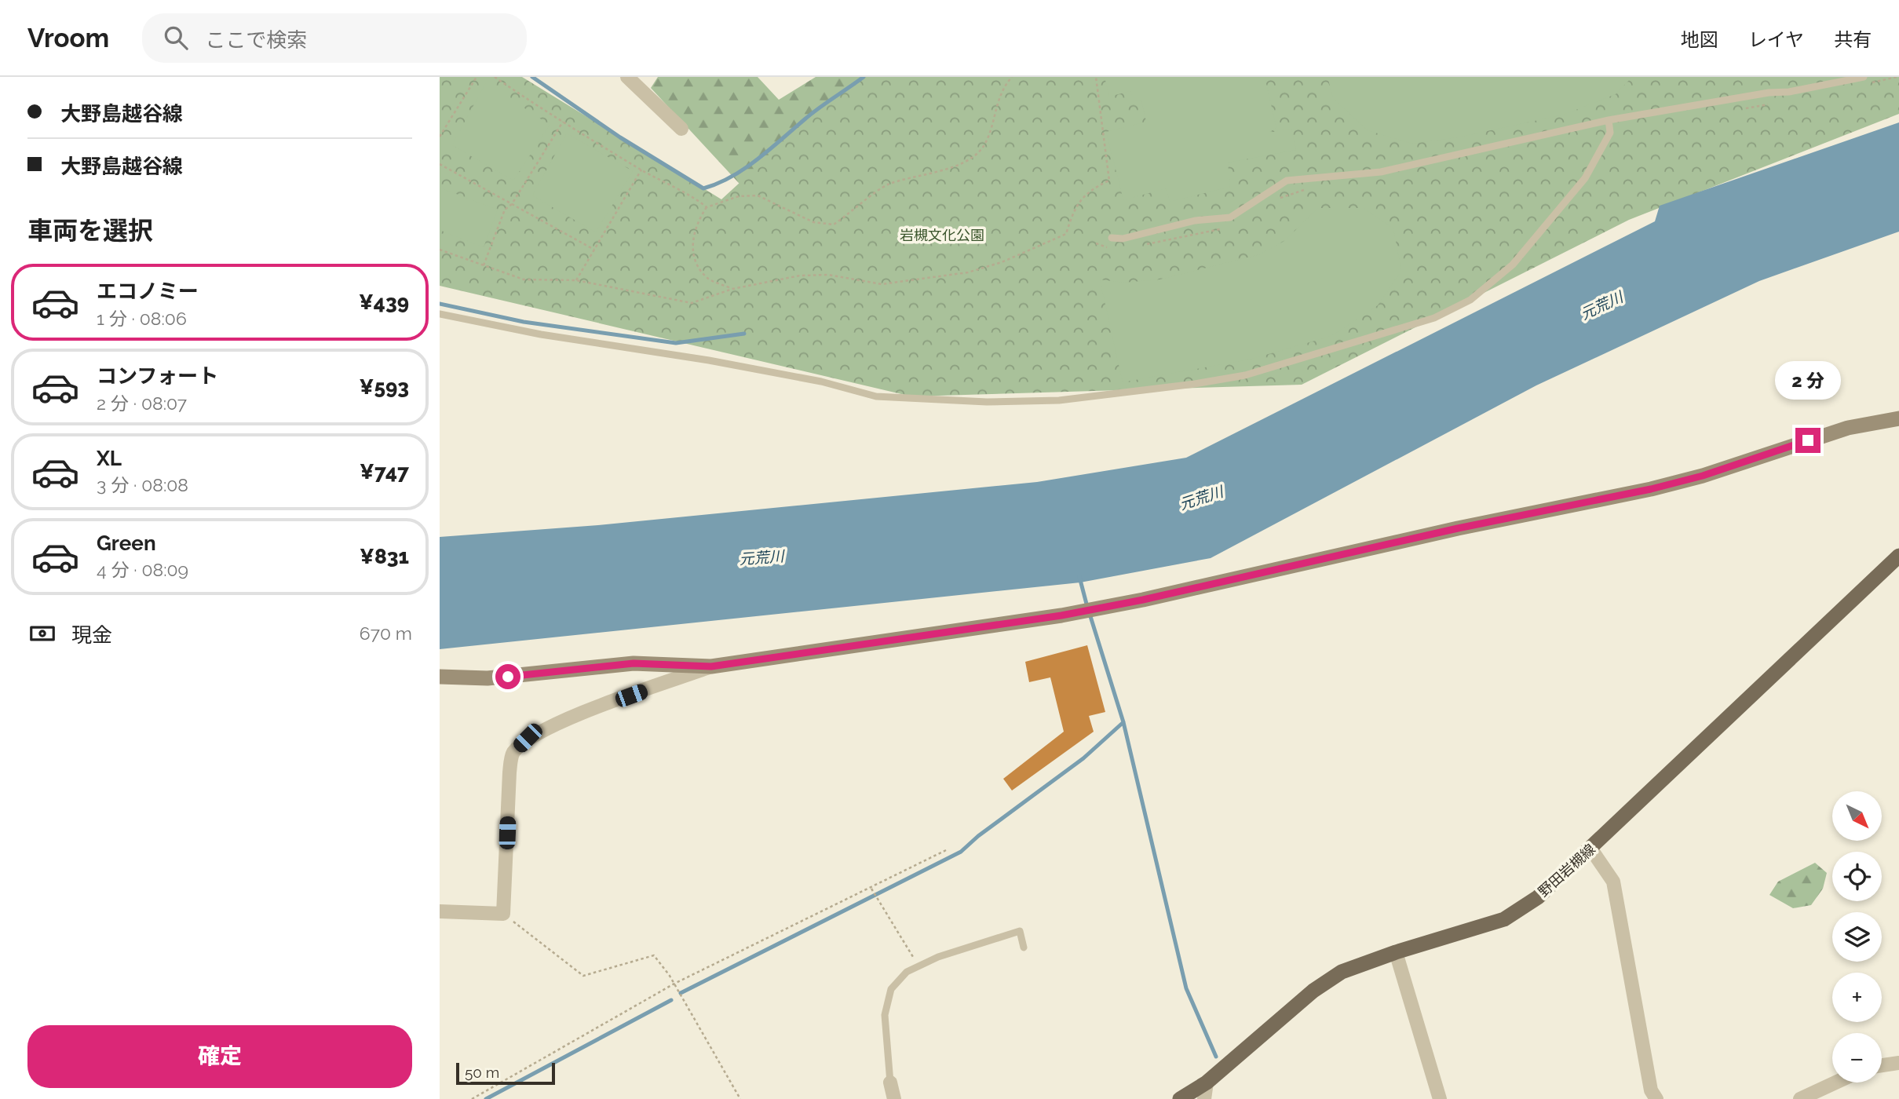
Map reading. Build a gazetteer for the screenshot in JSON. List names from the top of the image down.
{
  "streets": {
    "main road": ["野田岩槻線"]
  },
  "water": ["元荒川"],
  "parks": ["岩槻文化公園"],
  "scale_bar": "50 m",
  "north": "bottom right",
  "page": {
    "header": "Vroom",
    "search": "ここで検索",
    "nav": ["地図", "レイヤ", "共有"],
    "banner": ["大野島越谷線", "大野島越谷線"],
    "heading": "車両を選択",
    "list": [
      {
        "name": "エコノミー",
        "note": "1 分 · 08:06",
        "value": "¥439"
      },
      {
        "name": "コンフォート",
        "note": "2 分 · 08:07",
        "value": "¥593"
      },
      {
        "name": "XL",
        "note": "3 分 · 08:08",
        "value": "¥747"
      },
      {
        "name": "Green",
        "note": "4 分 · 08:09",
        "value": "¥831"
      }
    ],
    "bubble": "2 分",
    "pay": ["現金", "670 m"],
    "map_buttons": ["+", "−"],
    "buttons": "確定",
    "scale": "50 m"
  }
}
